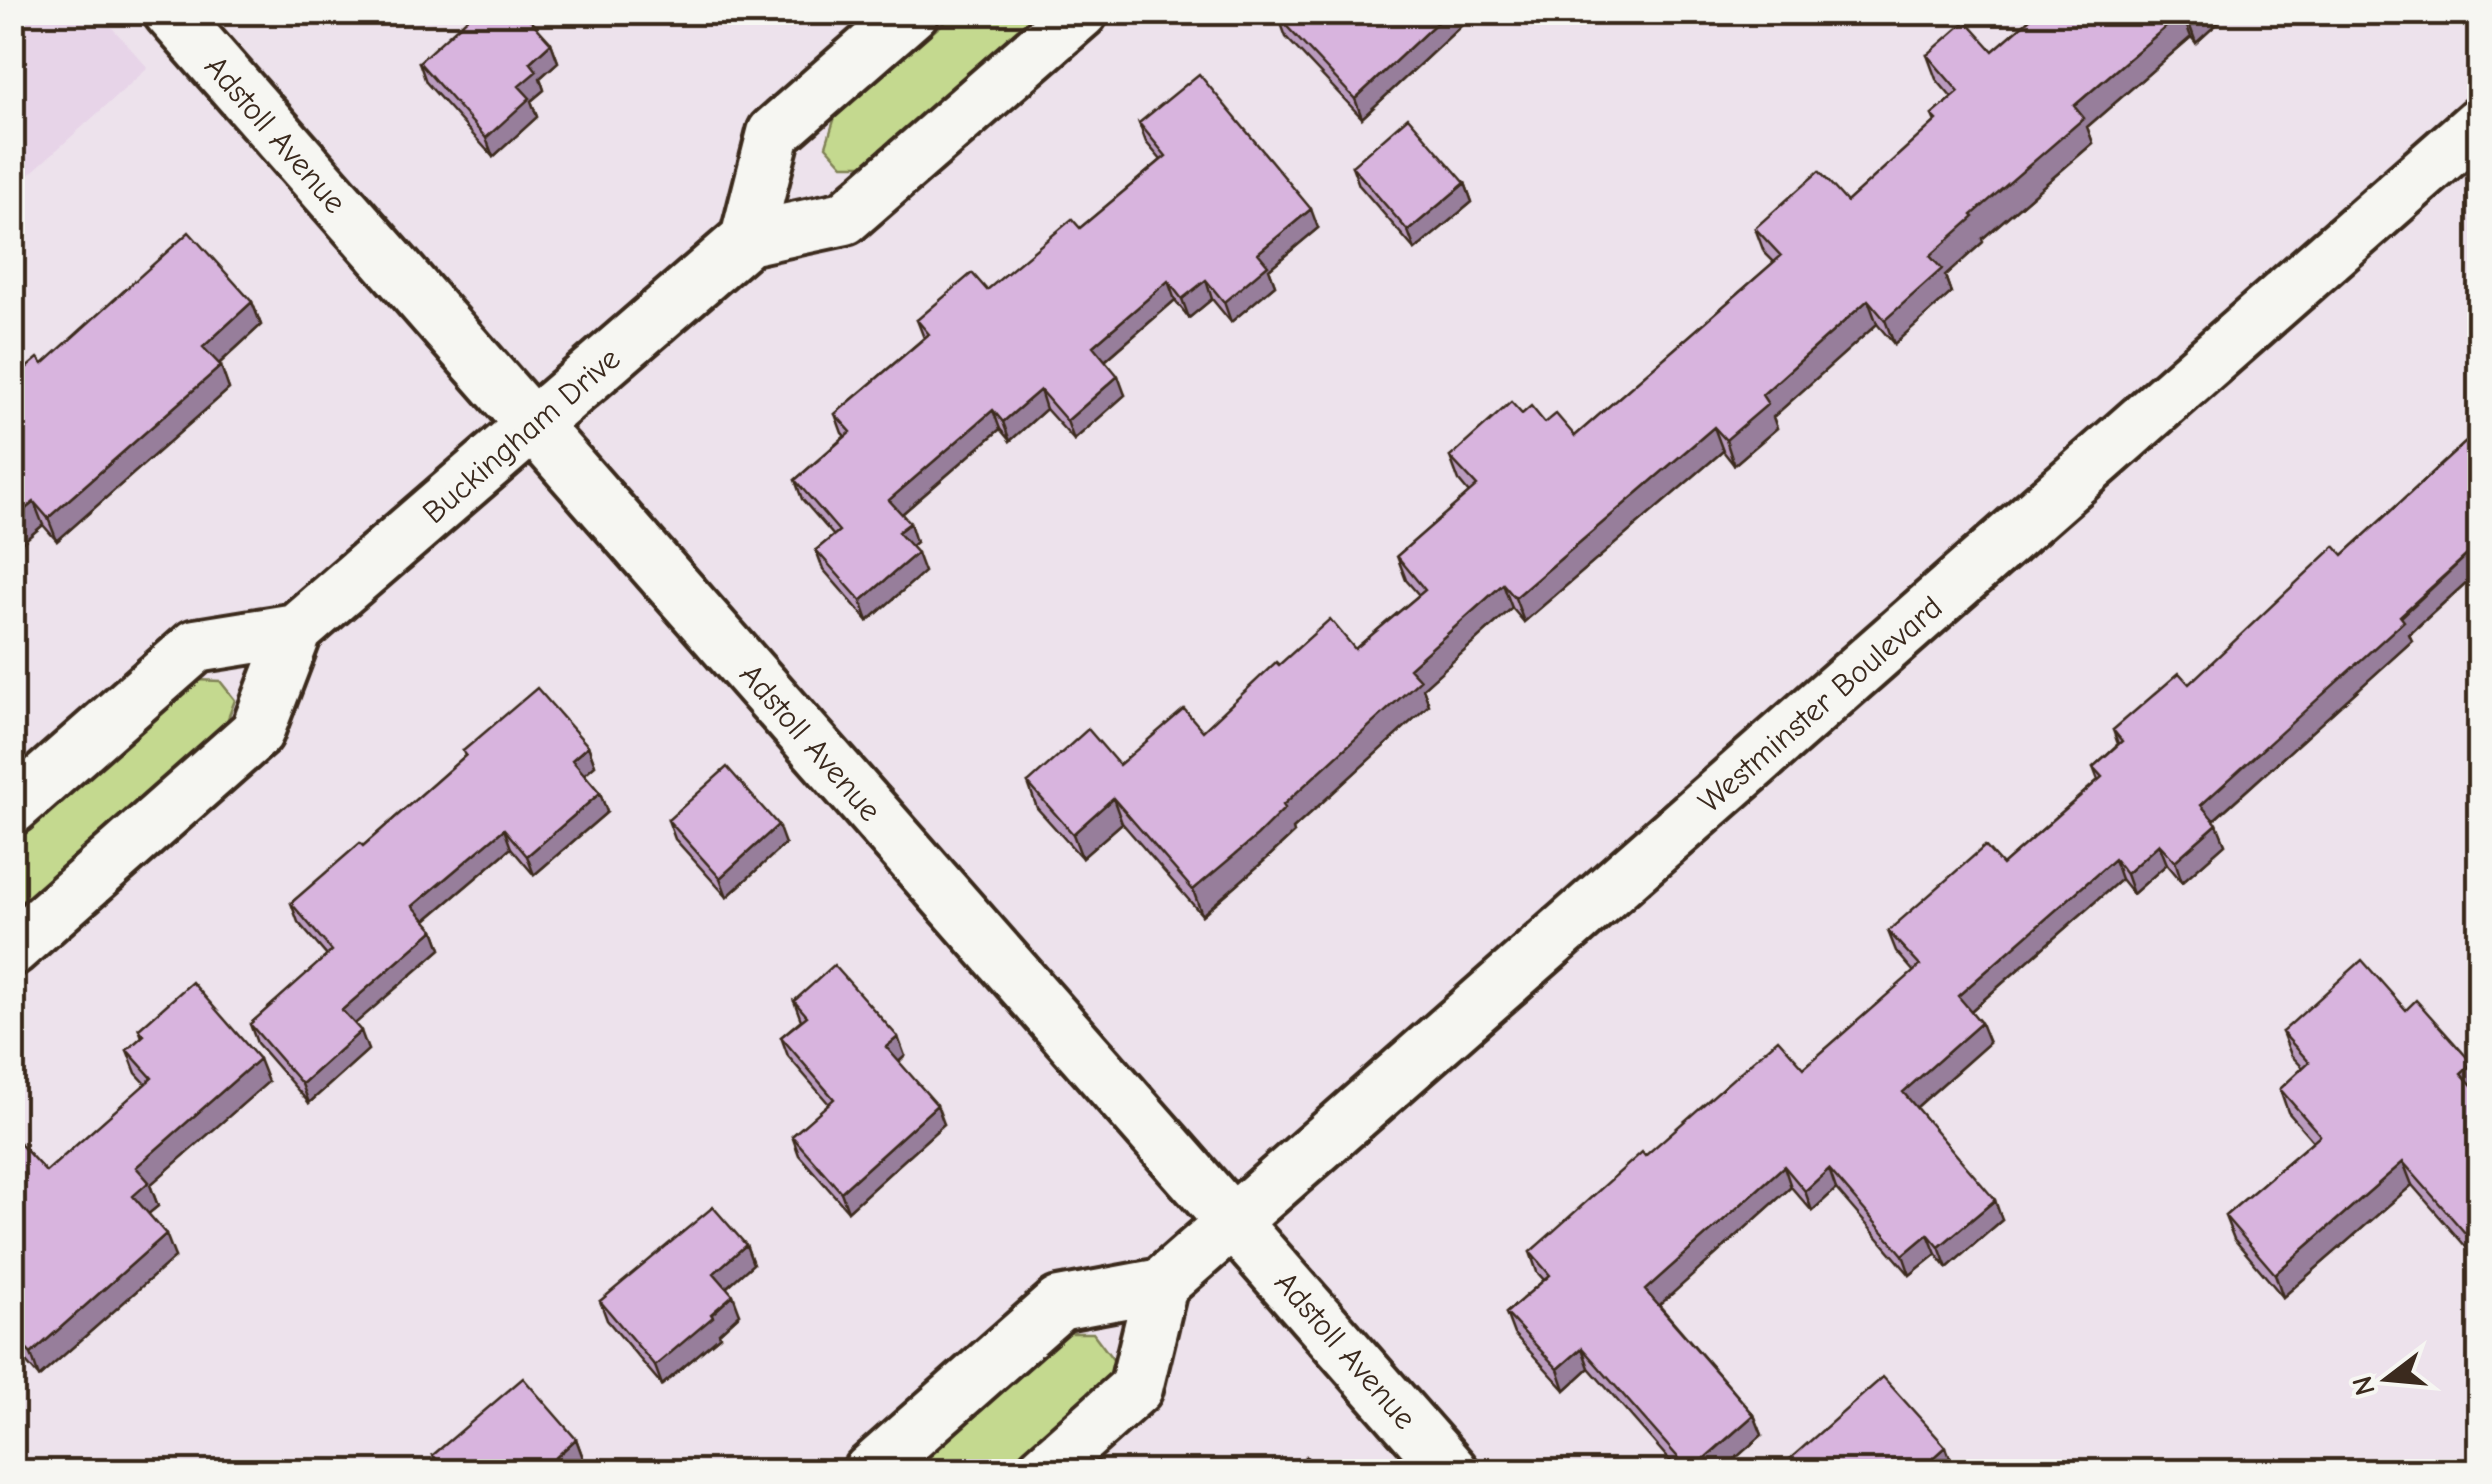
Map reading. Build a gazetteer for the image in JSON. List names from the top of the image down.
{
  "streets": {
    "street": ["Adstoll Avenue", "Buckingham Drive", "Westminster Boulevard"]
  },
  "crossings": [
    ["Adstoll Avenue", "Buckingham Drive"],
    ["Adstoll Avenue", "Westminster Boulevard"]
  ],
  "north": "left"
}
